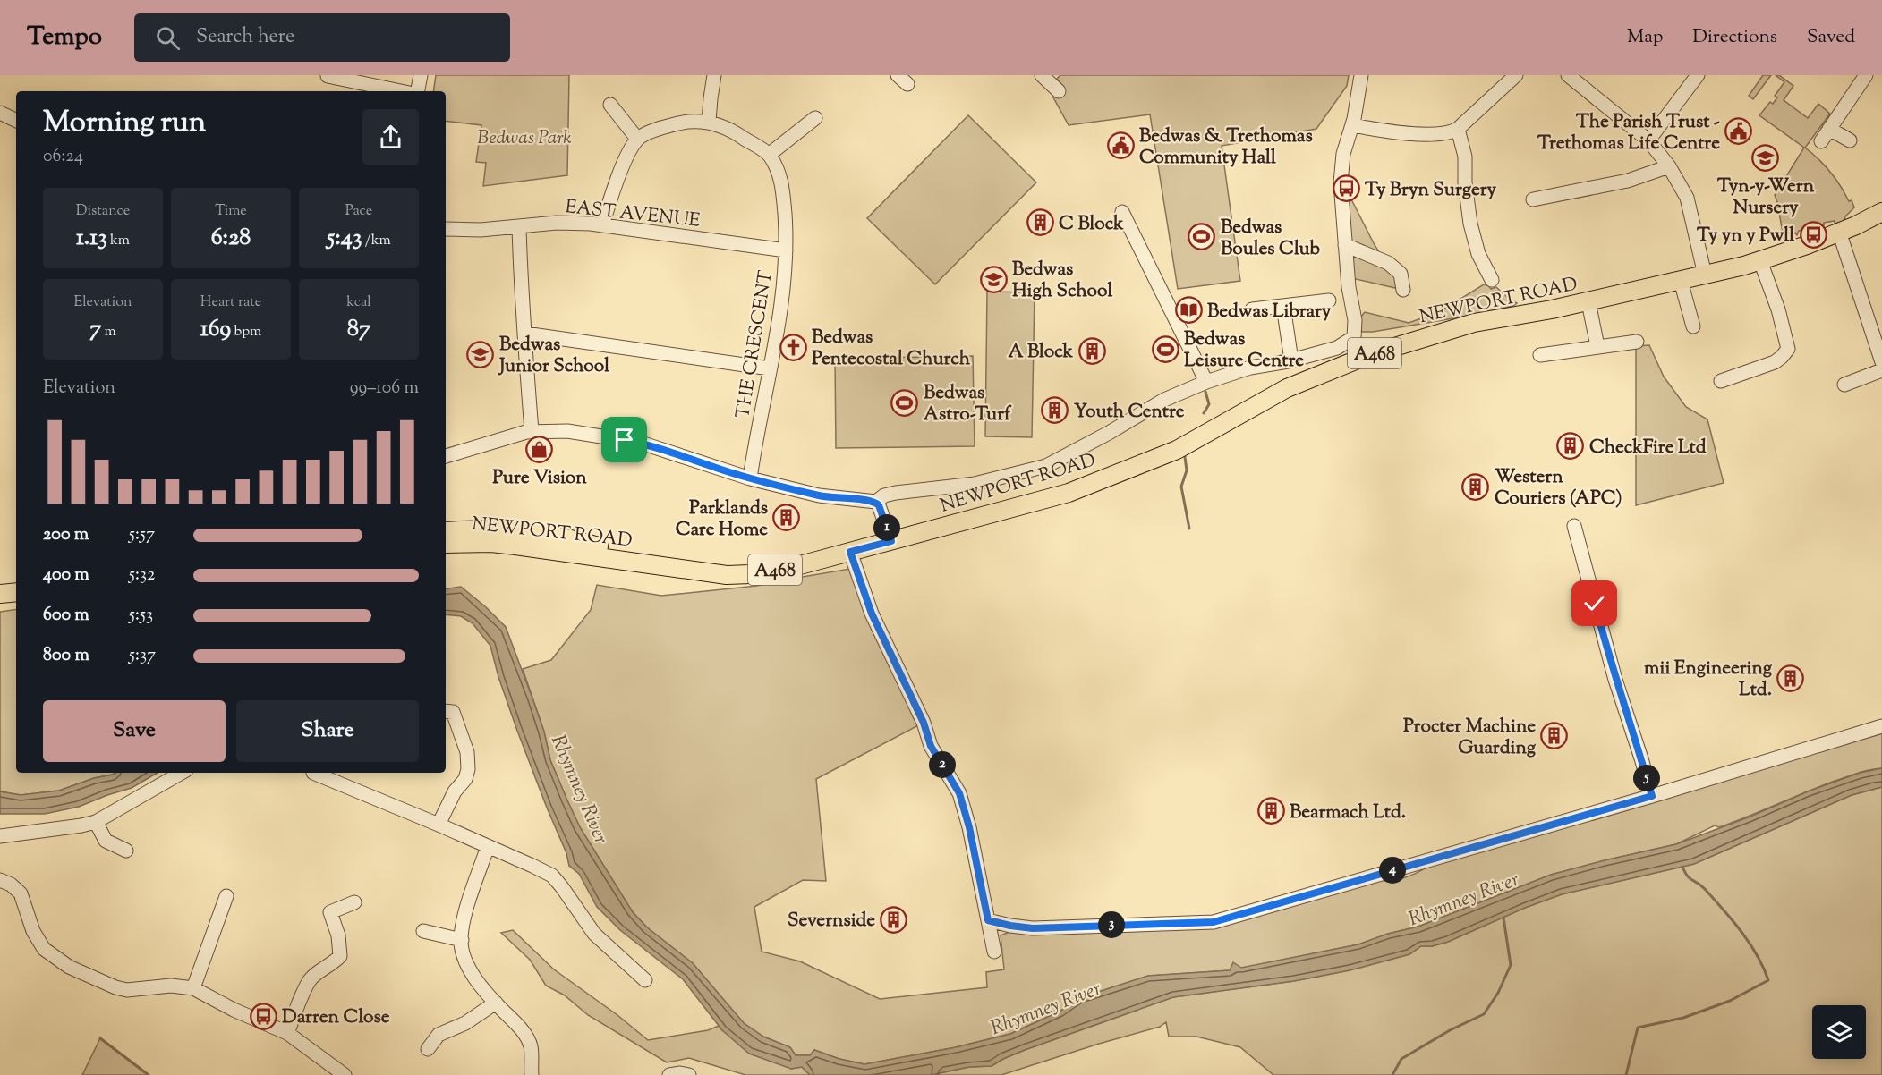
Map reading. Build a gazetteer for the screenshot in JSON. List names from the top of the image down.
{
  "streets": {
    "main road": ["NEWPORT ROAD", "A468"],
    "street": ["EAST AVENUE", "THE CRESCENT"]
  },
  "crossings": [
    ["EAST AVENUE", "THE CRESCENT"],
    ["NEWPORT ROAD", "THE CRESCENT"]
  ],
  "water": ["Rhymney River"],
  "parks": ["Bedwas Park"],
  "places": {
    "public building": ["The Parish Trust - Trethomas Life Centre", "Bedwas & Trethomas Community Hall"],
    "school or university": ["Tyn-y-Wern Nursery", "Bedwas High School", "Bedwas Junior School"],
    "bus stop": ["Ty Bryn Surgery", "Ty yn y Pwll", "Darren Close"],
    "building": [
      "C Block",
      "A Block",
      "Youth Centre",
      "CheckFire Ltd",
      "Western Couriers (APC)",
      "Parklands Care Home",
      "mii Engineering Ltd.",
      "Procter Machine Guarding",
      "Bearmach Ltd.",
      "Severnside"
    ],
    "sports": ["Bedwas Boules Club", "Bedwas Leisure Centre", "Bedwas Astro-Turf"],
    "library": ["Bedwas Library"],
    "church": ["Bedwas Pentecostal Church"],
    "shop": ["Pure Vision"]
  },
  "page": {
    "header": "Tempo",
    "search": "Search here",
    "nav": ["Map", "Directions", "Saved"],
    "heading": ["Morning run", "06:24"],
    "stats": [
      ["Distance", "1.13 km"],
      ["Time", "6:28"],
      ["Pace", "5:43 /km"],
      ["Elevation", "7 m"],
      ["Heart rate", "169 bpm"],
      ["kcal", "87"]
    ],
    "chart": ["Elevation", "99–106 m"],
    "pins": [
      "1",
      "2",
      "5",
      "4",
      "3"
    ],
    "list": [
      {
        "name": "200 m",
        "note": "5:57"
      },
      {
        "name": "400 m",
        "note": "5:32"
      },
      {
        "name": "600 m",
        "note": "5:53"
      },
      {
        "name": "800 m",
        "note": "5:37"
      }
    ],
    "buttons": ["Save", "Share"]
  }
}
